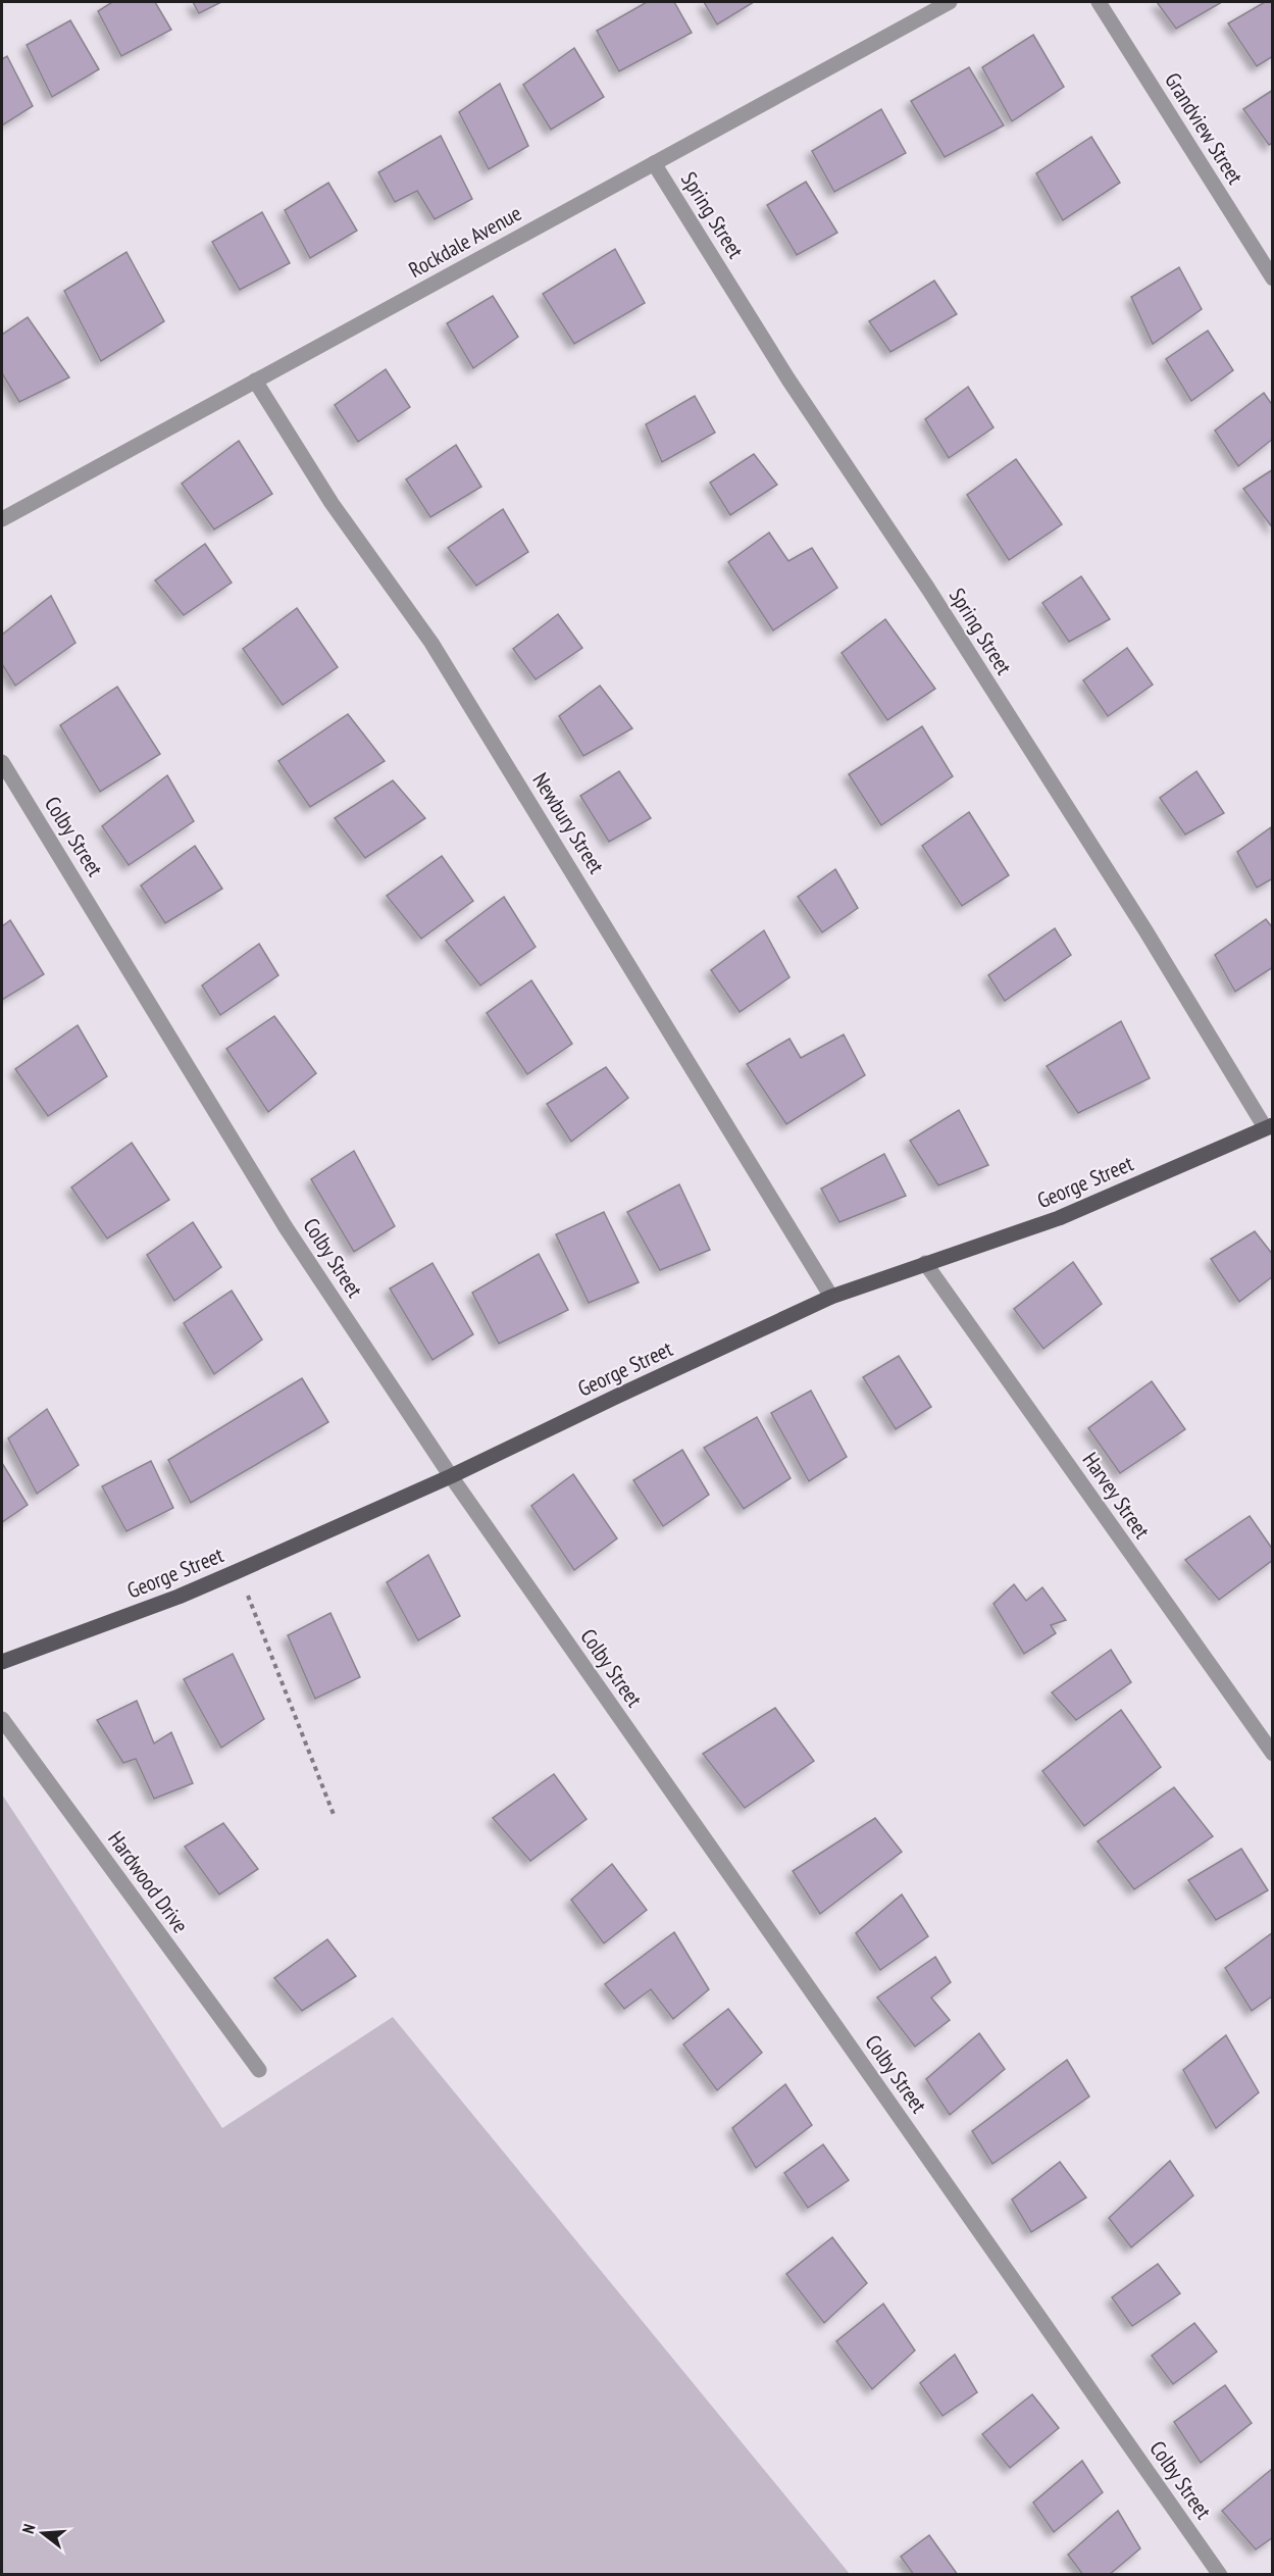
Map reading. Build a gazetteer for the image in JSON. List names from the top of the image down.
{
  "streets": {
    "main road": ["George Street"],
    "street": [
      "Grandview Street",
      "Spring Street",
      "Rockdale Avenue",
      "Newbury Street",
      "Colby Street",
      "Harvey Street",
      "Hardwood Drive"
    ]
  },
  "crossings": [
    ["Spring Street", "Rockdale Avenue"],
    ["Spring Street", "George Street"],
    ["Rockdale Avenue", "Newbury Street"],
    ["Newbury Street", "George Street"],
    ["Colby Street", "George Street"],
    ["George Street", "Harvey Street"]
  ],
  "north": "left"
}
